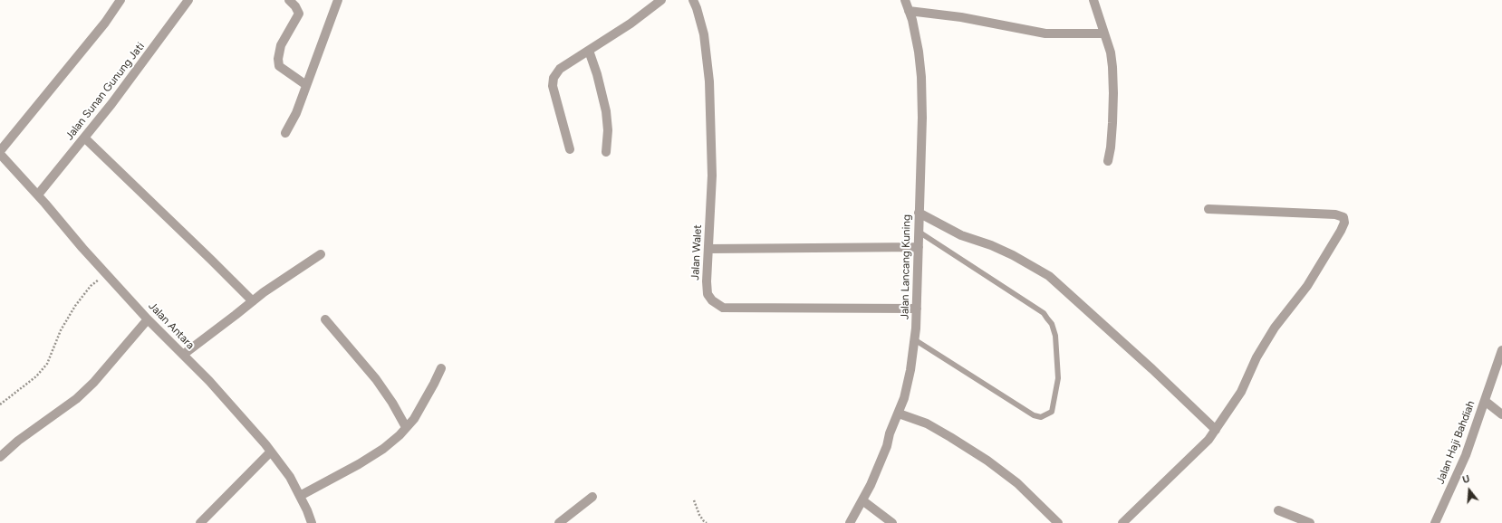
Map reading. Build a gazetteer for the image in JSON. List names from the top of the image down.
{
  "streets": {
    "street": [
      "Jalan Sunan Gunung Jati",
      "Jalan Walet",
      "Jalan Lancang Kuning",
      "Jalan Antara",
      "Jalan Haji Bahdiah"
    ]
  },
  "crossings": [
    ["Jalan Sunan Gunung Jati", "Jalan Antara"],
    ["Jalan Walet", "Jalan Lancang Kuning"]
  ],
  "north": "top"
}
